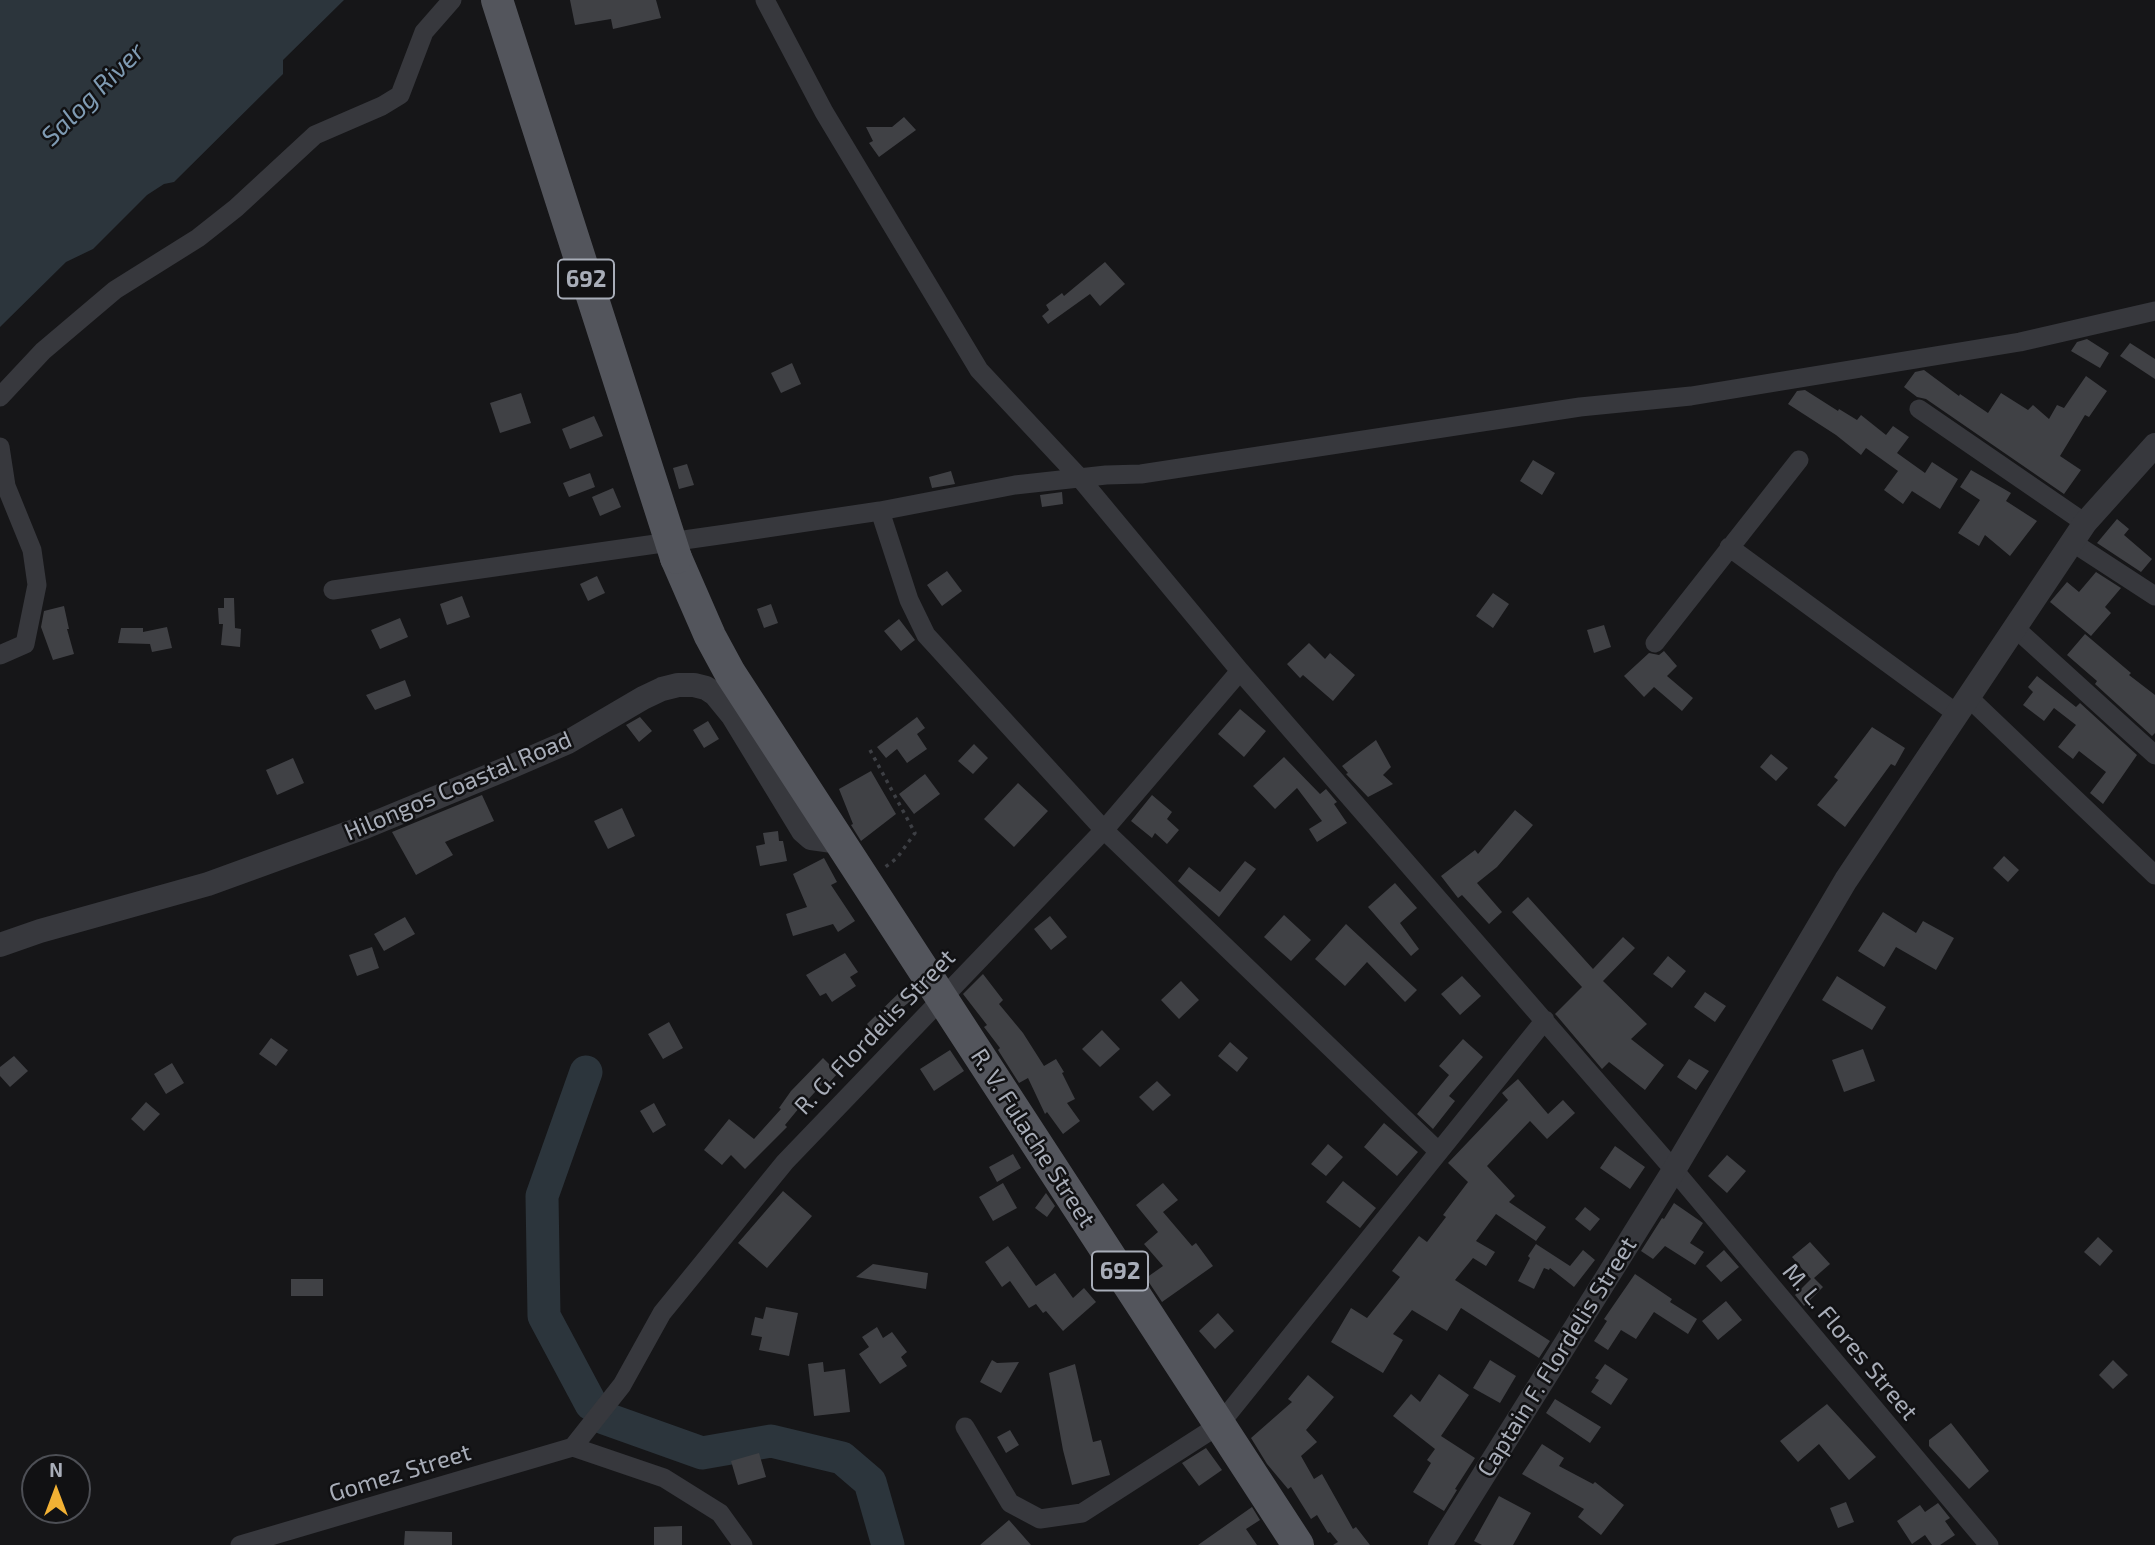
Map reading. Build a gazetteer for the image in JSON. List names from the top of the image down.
{
  "streets": {
    "main road": ["692", "R. V. Fulache Street"],
    "street": [
      "Hilongos Coastal Road",
      "R. G. Flordelis Street",
      "M. L. Flores Street",
      "Captain F. Flordelis Street",
      "Gomez Street"
    ]
  },
  "crossings": [
    ["692", "Hilongos Coastal Road"],
    ["692", "R. V. Fulache Street"],
    ["Hilongos Coastal Road", "R. V. Fulache Street"],
    ["R. G. Flordelis Street", "R. V. Fulache Street"],
    ["R. G. Flordelis Street", "M. L. Flores Street"],
    ["R. G. Flordelis Street", "Gomez Street"],
    ["M. L. Flores Street", "Captain F. Flordelis Street"]
  ],
  "water": ["Salog River"],
  "north": "top"
}
